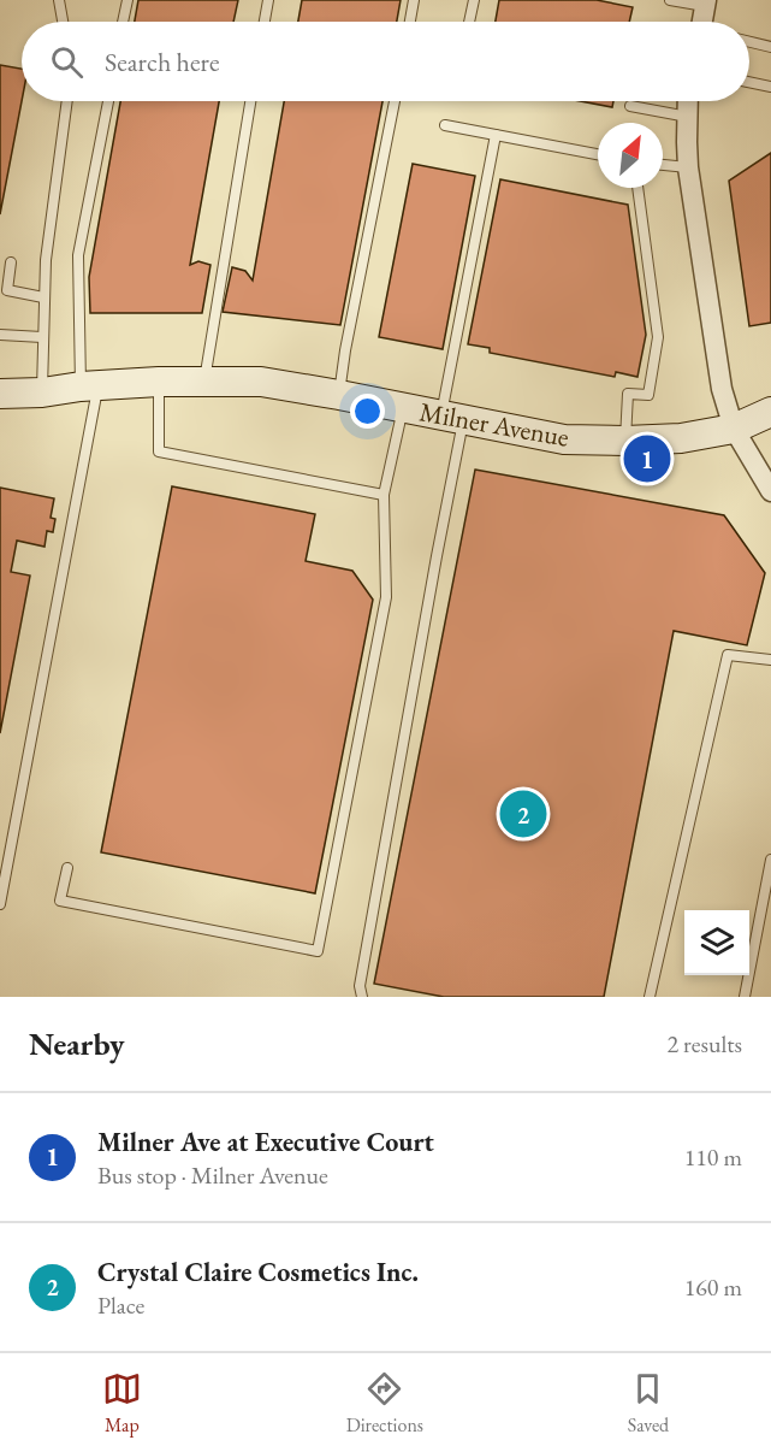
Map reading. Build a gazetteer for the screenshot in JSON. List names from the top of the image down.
{
  "streets": {
    "main road": ["Milner Avenue"]
  },
  "north": "top right",
  "page": {
    "search": "Search here",
    "pins": ["1", "2"],
    "heading": ["Nearby", "2 results"],
    "list": [
      {
        "mark": "1",
        "name": "Milner Ave at Executive Court",
        "note": "Bus stop · Milner Avenue",
        "value": "110 m"
      },
      {
        "mark": "2",
        "name": "Crystal Claire Cosmetics Inc.",
        "note": "Place",
        "value": "160 m"
      }
    ],
    "nav": ["Map", "Directions", "Saved"]
  }
}
